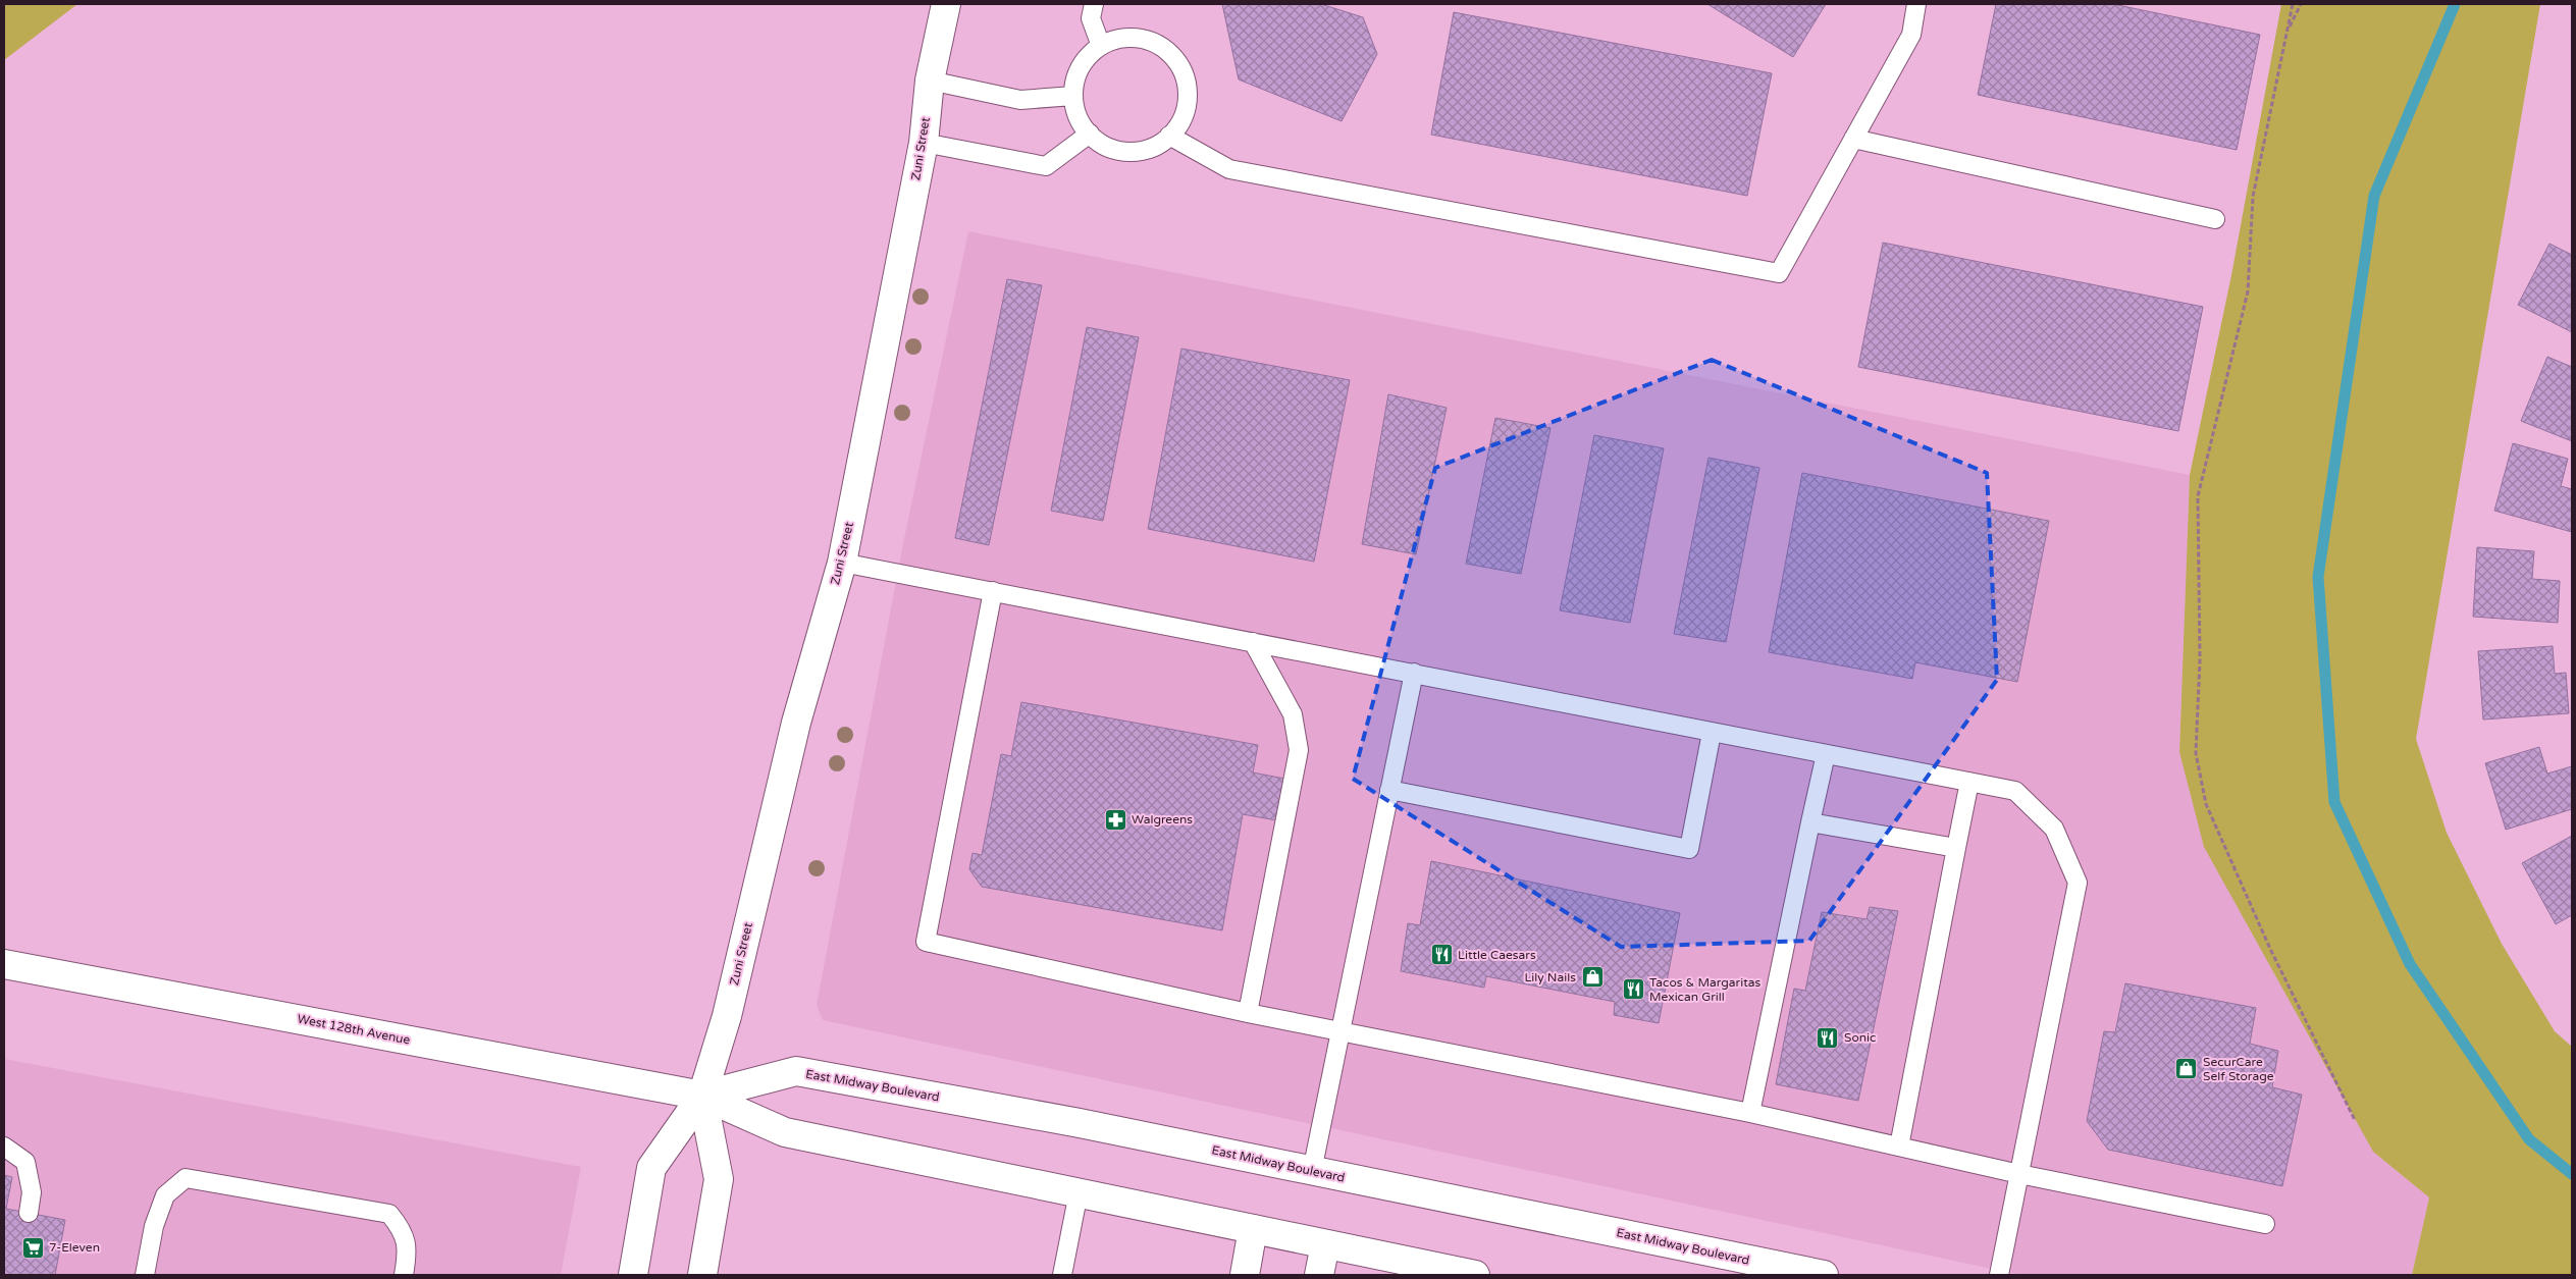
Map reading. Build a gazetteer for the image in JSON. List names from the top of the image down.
{
  "streets": {
    "main road": ["Zuni Street", "West 128th Avenue", "East Midway Boulevard"]
  },
  "crossings": [
    ["Zuni Street", "West 128th Avenue"],
    ["Zuni Street", "East Midway Boulevard"],
    ["West 128th Avenue", "East Midway Boulevard"]
  ],
  "places": {
    "pharmacy": ["Walgreens"],
    "restaurant": ["Little Caesars", "Tacos & Margaritas Mexican Grill", "Sonic"],
    "shop": ["Lily Nails", "SecurCare Self Storage"],
    "supermarket": ["7-Eleven"]
  }
}
